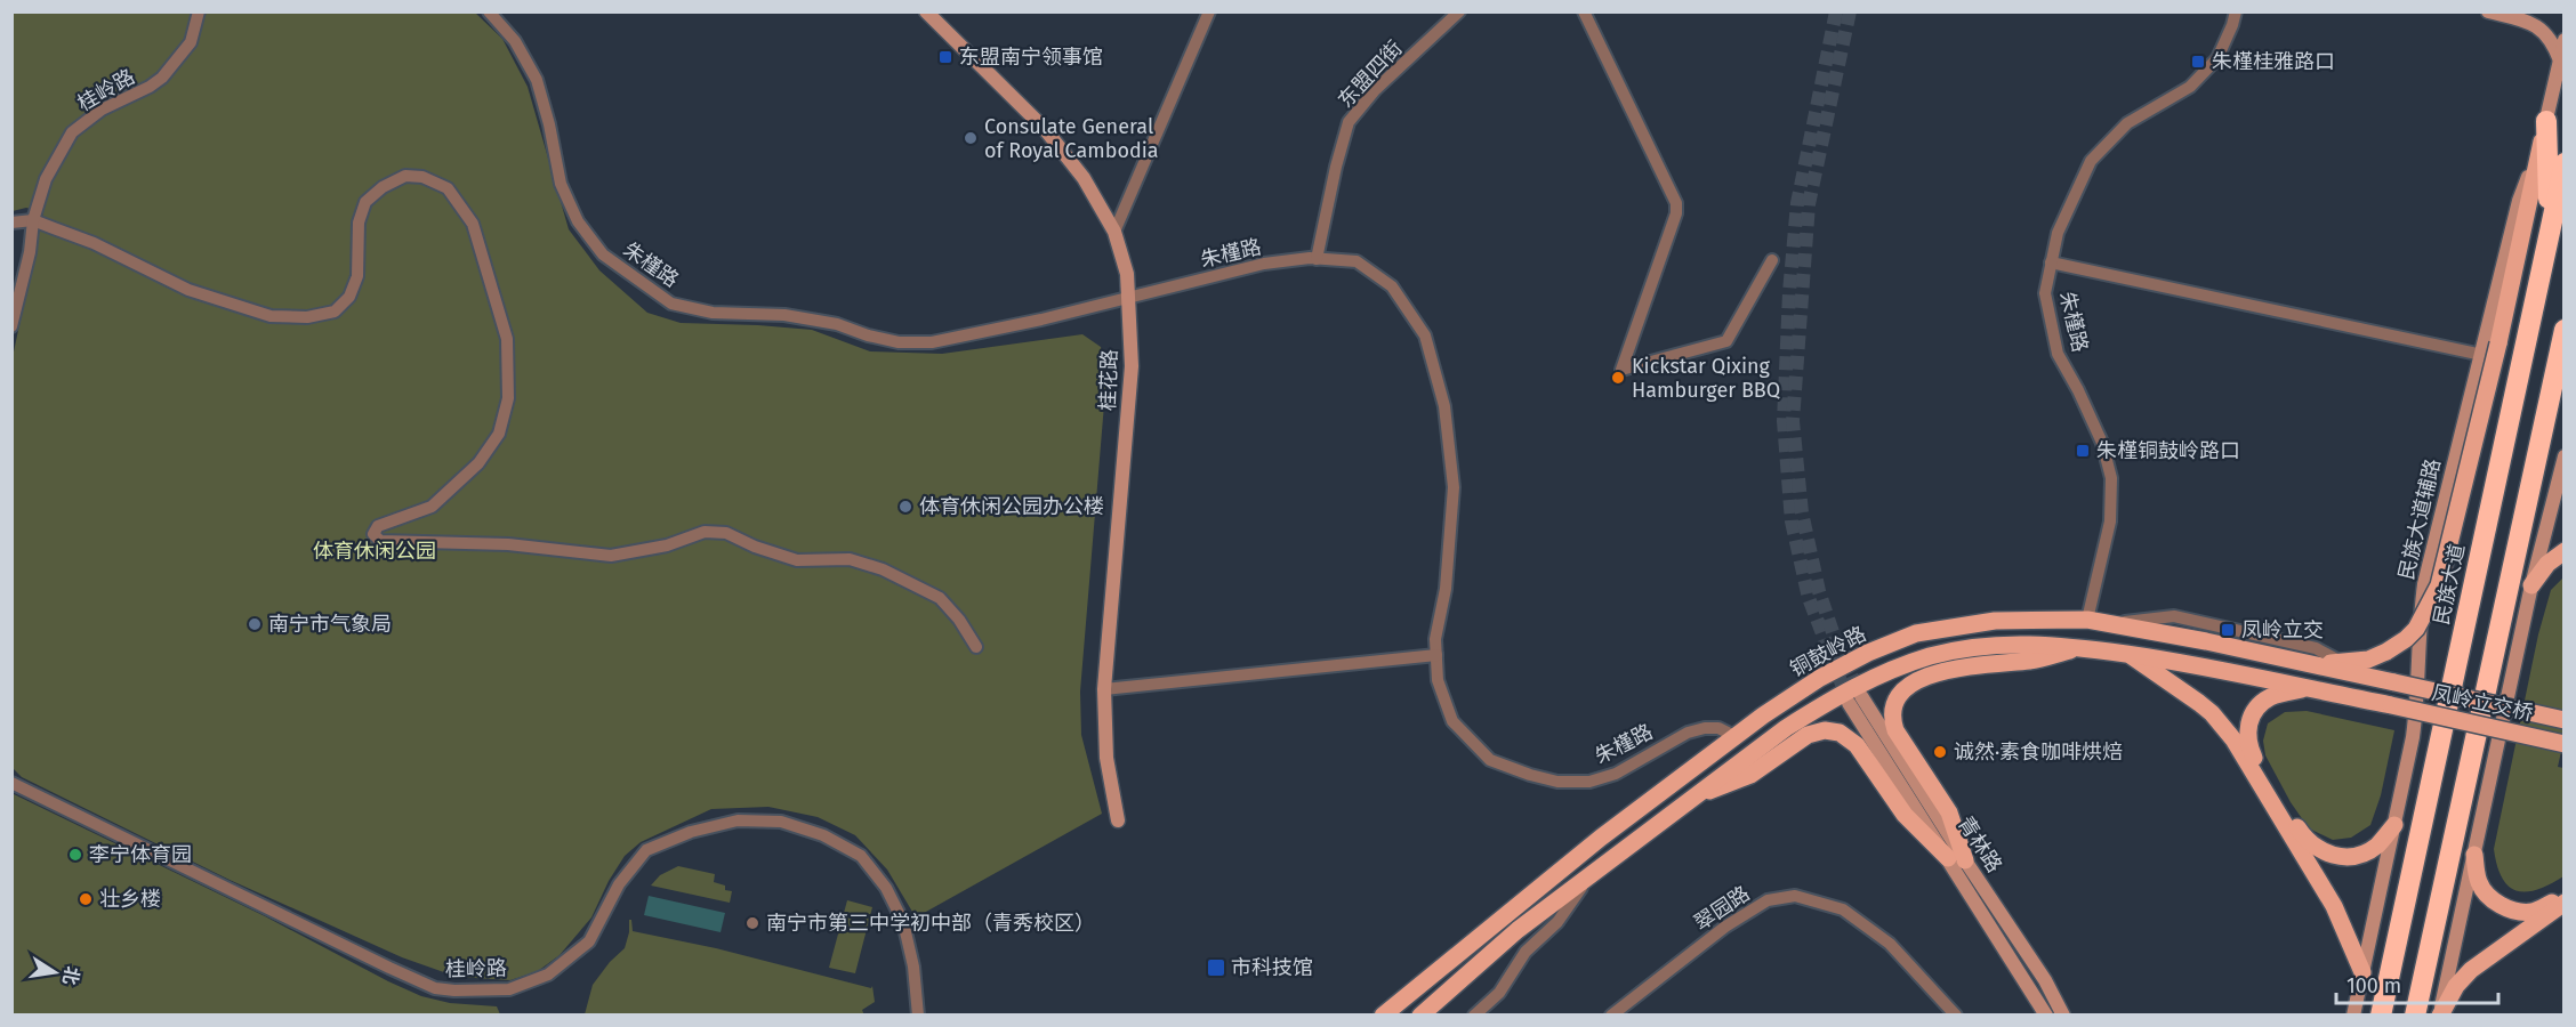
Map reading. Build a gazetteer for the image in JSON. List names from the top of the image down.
{
  "streets": {
    "highway": ["民族大道"],
    "main road": ["铜鼓岭路", "凤岭立交桥"],
    "street": [
      "东盟四街",
      "桂岭路",
      "朱槿路",
      "桂花路",
      "民族大道辅路",
      "青林路",
      "翠园路"
    ]
  },
  "crossings": [
    ["东盟四街", "朱槿路"],
    ["朱槿路", "桂花路"],
    ["朱槿路", "铜鼓岭路"],
    ["铜鼓岭路", "凤岭立交桥"]
  ],
  "parks": ["体育休闲公园"],
  "places": {
    "transit": [
      "东盟南宁领事馆",
      "朱槿桂雅路口",
      "朱槿铜鼓岭路口",
      "凤岭立交",
      "市科技馆"
    ],
    "other": [
      "Consulate General of Royal Cambodia",
      "Kickstar Qixing Hamburger BBQ",
      "体育休闲公园办公楼",
      "南宁市气象局",
      "诚然·素食咖啡烘焙",
      "李宁体育园",
      "壮乡楼",
      "南宁市第三中学初中部（青秀校区）"
    ]
  },
  "scale_bar": "100 m",
  "north": "right"
}
